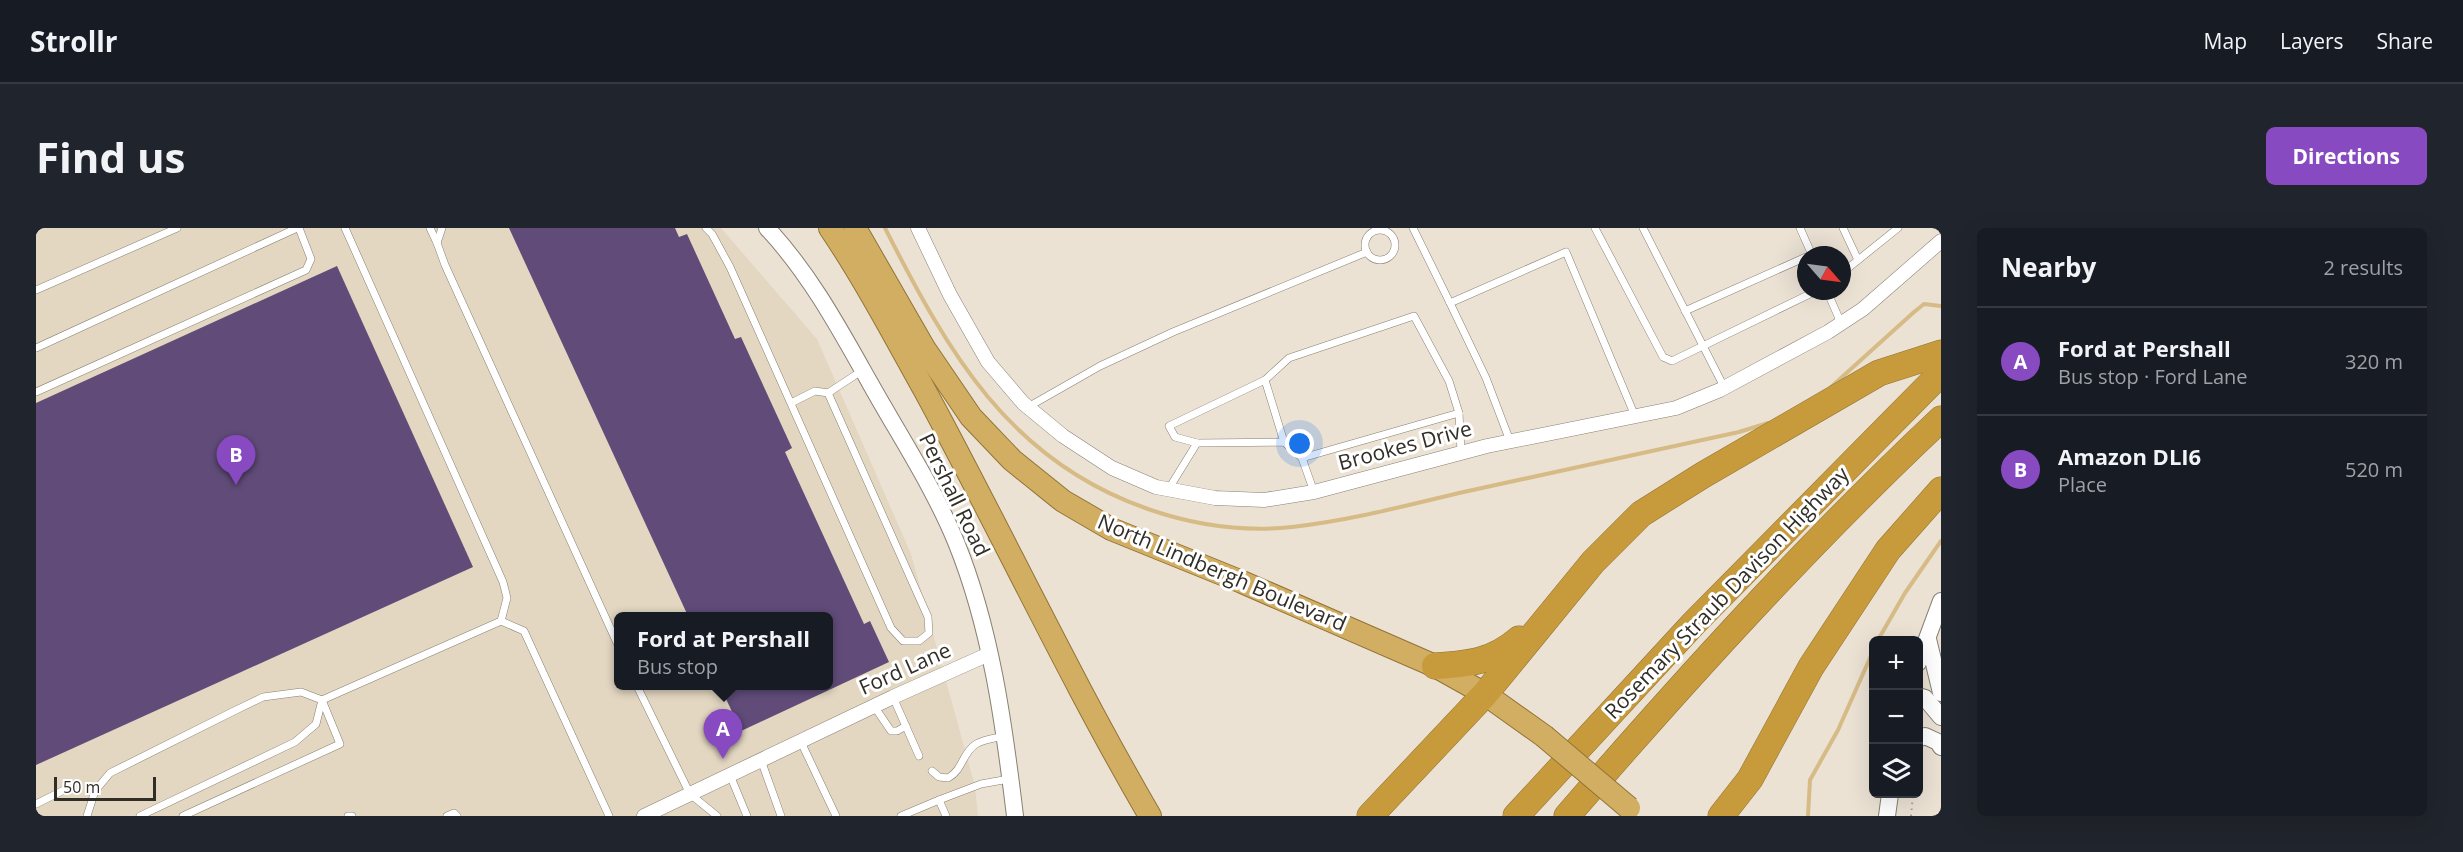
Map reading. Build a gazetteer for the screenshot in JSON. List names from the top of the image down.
{
  "streets": {
    "highway": ["North Lindbergh Boulevard", "Rosemary Straub Davison Highway"],
    "street": ["Brookes Drive", "Pershall Road", "Ford Lane"]
  },
  "crossings": [
    ["Pershall Road", "Ford Lane"]
  ],
  "scale_bar": "50 m",
  "north": "bottom right",
  "page": {
    "header": "Strollr",
    "nav": ["Map", "Layers", "Share"],
    "buttons": "Directions",
    "title": "Find us",
    "heading": ["Nearby", "2 results"],
    "list": [
      {
        "mark": "A",
        "name": "Ford at Pershall",
        "note": "Bus stop · Ford Lane",
        "value": "320 m"
      },
      {
        "mark": "B",
        "name": "Amazon DLI6",
        "note": "Place",
        "value": "520 m"
      }
    ],
    "pins": ["B", "A"],
    "popup": ["Ford at Pershall", "Bus stop"],
    "map_buttons": ["+", "−"],
    "scale": "50 m"
  }
}
